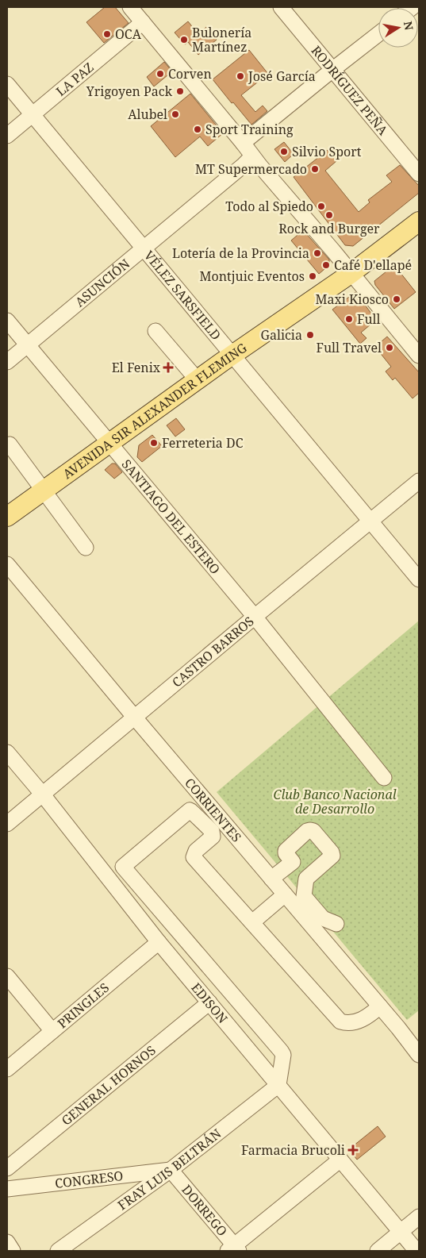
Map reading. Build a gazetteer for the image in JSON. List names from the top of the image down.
{
  "streets": {
    "main road": ["AVENIDA SIR ALEXANDER FLEMING"],
    "street": [
      "LA PAZ",
      "RODRÍGUEZ PEÑA",
      "ASUNCIÓN",
      "VÉLEZ SARSFIELD",
      "SANTIAGO DEL ESTERO",
      "CASTRO BARROS",
      "CORRIENTES",
      "EDISON",
      "PRINGLES",
      "GENERAL HORNOS",
      "FRAY LUIS BELTRÁN",
      "CONGRESO",
      "DORREGO"
    ]
  },
  "crossings": [
    ["LA PAZ", "VÉLEZ SARSFIELD"],
    ["ASUNCIÓN", "VÉLEZ SARSFIELD"],
    ["ASUNCIÓN", "SANTIAGO DEL ESTERO"],
    ["VÉLEZ SARSFIELD", "AVENIDA SIR ALEXANDER FLEMING"],
    ["VÉLEZ SARSFIELD", "CASTRO BARROS"],
    ["AVENIDA SIR ALEXANDER FLEMING", "SANTIAGO DEL ESTERO"],
    ["SANTIAGO DEL ESTERO", "CASTRO BARROS"],
    ["CASTRO BARROS", "CORRIENTES"],
    ["CASTRO BARROS", "EDISON"],
    ["EDISON", "PRINGLES"],
    ["EDISON", "GENERAL HORNOS"],
    ["EDISON", "FRAY LUIS BELTRÁN"],
    ["FRAY LUIS BELTRÁN", "CONGRESO"],
    ["FRAY LUIS BELTRÁN", "DORREGO"],
    ["CONGRESO", "DORREGO"]
  ],
  "parks": ["Club Banco Nacional de Desarrollo"],
  "places": {
    "other": [
      "OCA",
      "Bulonería Martínez",
      "Corven",
      "José García",
      "Yrigoyen Pack",
      "Alubel",
      "Sport Training",
      "Silvio Sport",
      "MT Supermercado",
      "Todo al Spiedo",
      "Rock and Burger",
      "Lotería de la Provincia",
      "Café D'ellapé",
      "Montjuic Eventos",
      "Maxi Kiosco",
      "Full",
      "Galicia",
      "Full Travel",
      "Ferreteria DC"
    ],
    "health": ["El Fenix", "Farmacia Brucoli"]
  },
  "north": "right"
}
